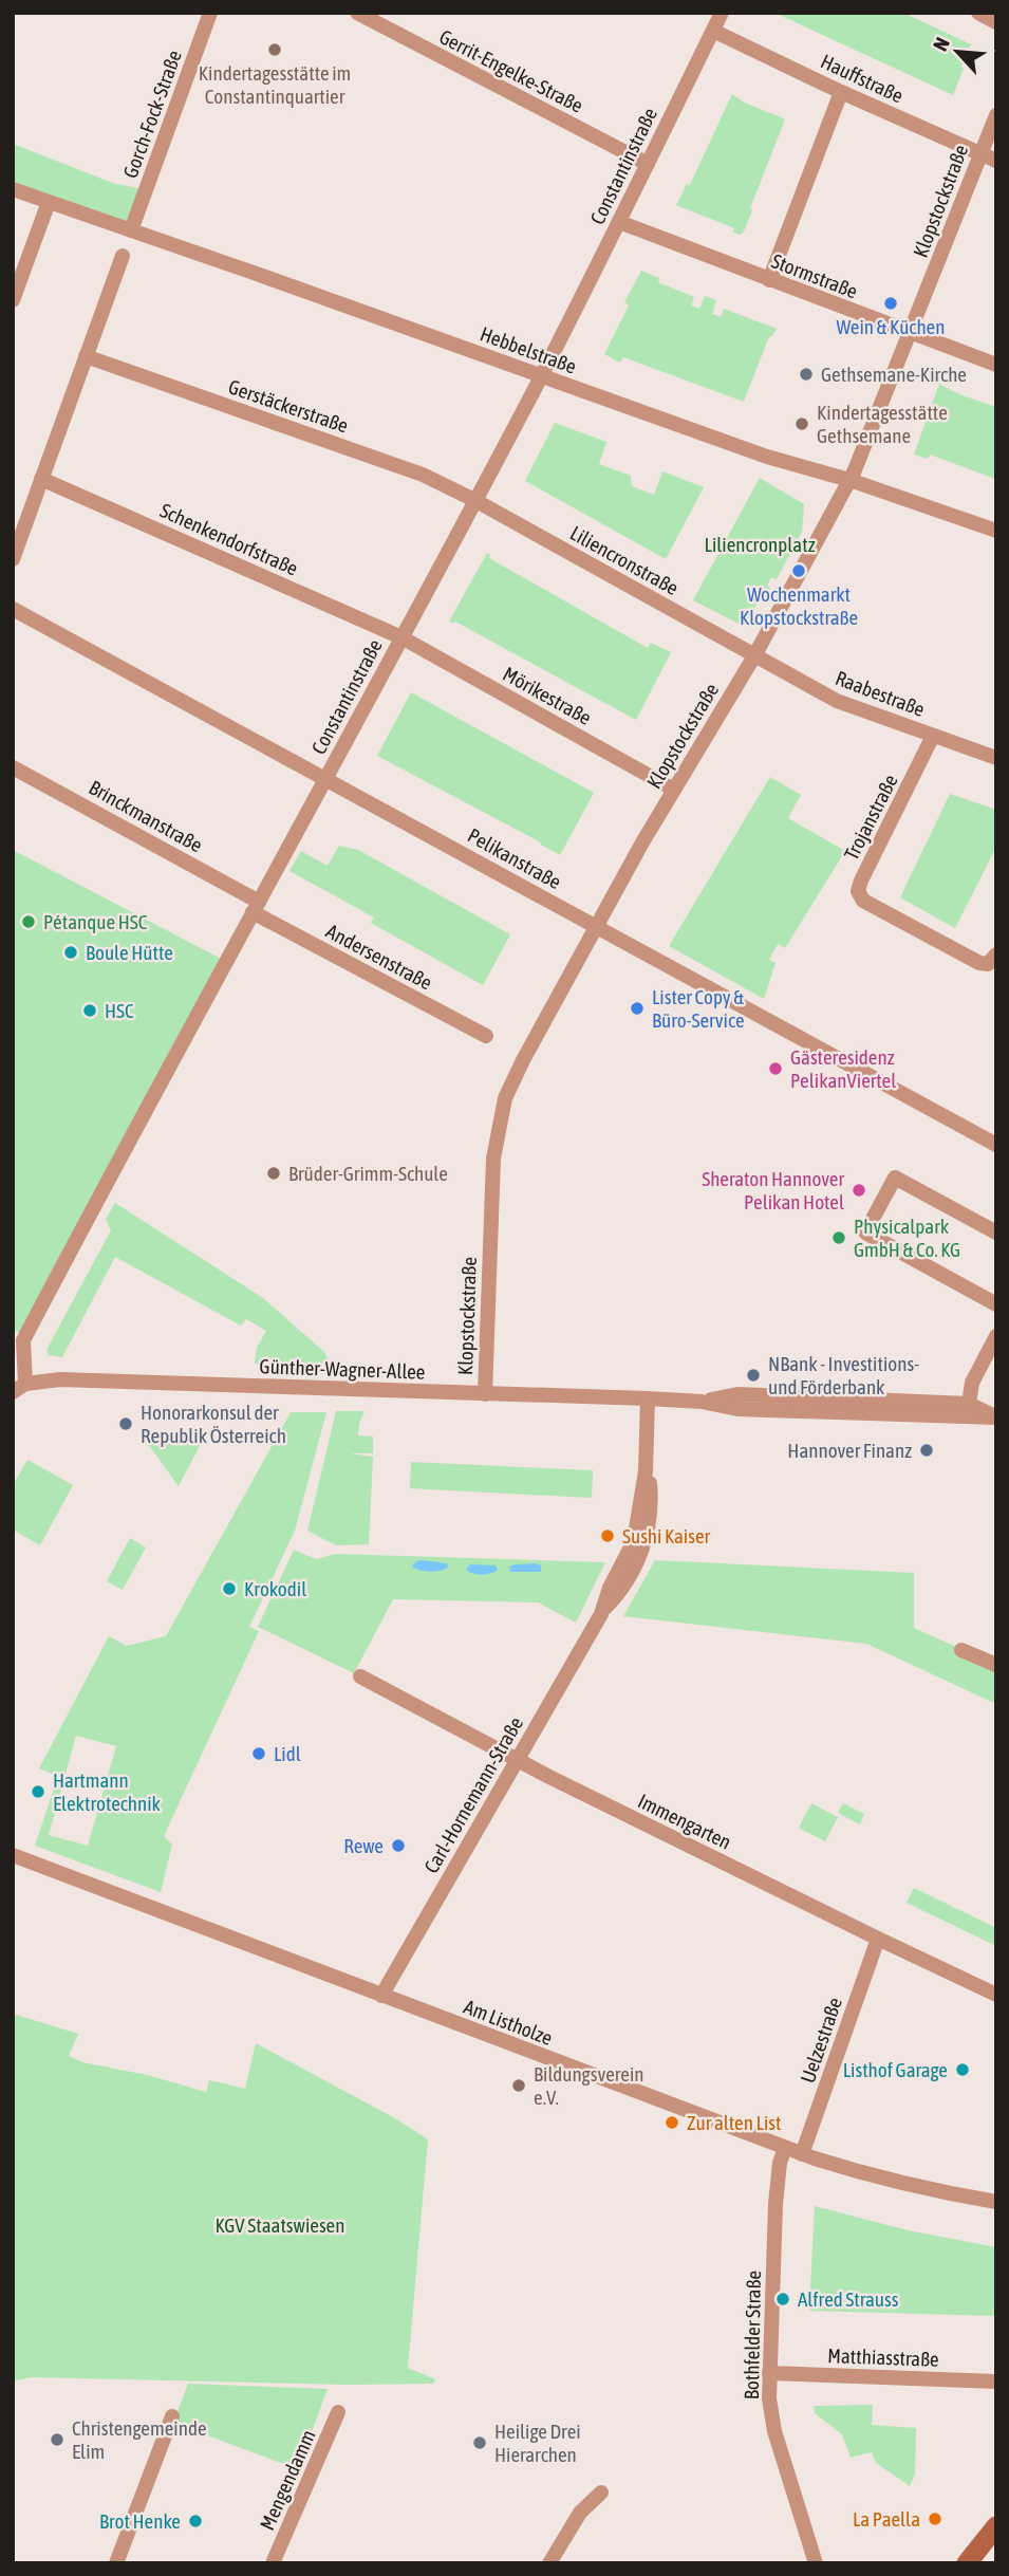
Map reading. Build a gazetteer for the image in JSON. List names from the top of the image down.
{
  "streets": {
    "street": [
      "Gerrit-Engelke-Straße",
      "Hauffstraße",
      "Gorch-Fock-Straße",
      "Constantinstraße",
      "Klopstockstraße",
      "Stormstraße",
      "Hebbelstraße",
      "Gerstäckerstraße",
      "Schenkendorfstraße",
      "Liliencronstraße",
      "Raabestraße",
      "Mörikestraße",
      "Brinckmanstraße",
      "Trojanstraße",
      "Pelikanstraße",
      "Andersenstraße",
      "Günther-Wagner-Allee",
      "Carl-Hornemann-Straße",
      "Immengarten",
      "Am Listholze",
      "Uelzestraße",
      "Bothfelder Straße",
      "Matthiasstraße",
      "Mengendamm"
    ]
  },
  "crossings": [
    ["Gerrit-Engelke-Straße", "Constantinstraße"],
    ["Hauffstraße", "Constantinstraße"],
    ["Hauffstraße", "Klopstockstraße"],
    ["Gorch-Fock-Straße", "Hebbelstraße"],
    ["Constantinstraße", "Stormstraße"],
    ["Constantinstraße", "Hebbelstraße"],
    ["Constantinstraße", "Gerstäckerstraße"],
    ["Constantinstraße", "Schenkendorfstraße"],
    ["Constantinstraße", "Liliencronstraße"],
    ["Constantinstraße", "Mörikestraße"],
    ["Constantinstraße", "Brinckmanstraße"],
    ["Constantinstraße", "Pelikanstraße"],
    ["Constantinstraße", "Andersenstraße"],
    ["Constantinstraße", "Günther-Wagner-Allee"],
    ["Klopstockstraße", "Stormstraße"],
    ["Klopstockstraße", "Hebbelstraße"],
    ["Klopstockstraße", "Liliencronstraße"],
    ["Klopstockstraße", "Raabestraße"],
    ["Klopstockstraße", "Mörikestraße"],
    ["Klopstockstraße", "Pelikanstraße"],
    ["Klopstockstraße", "Günther-Wagner-Allee"],
    ["Gerstäckerstraße", "Liliencronstraße"],
    ["Schenkendorfstraße", "Mörikestraße"],
    ["Liliencronstraße", "Raabestraße"],
    ["Raabestraße", "Trojanstraße"],
    ["Brinckmanstraße", "Andersenstraße"],
    ["Günther-Wagner-Allee", "Carl-Hornemann-Straße"],
    ["Carl-Hornemann-Straße", "Immengarten"],
    ["Carl-Hornemann-Straße", "Am Listholze"],
    ["Immengarten", "Uelzestraße"],
    ["Am Listholze", "Uelzestraße"],
    ["Am Listholze", "Bothfelder Straße"],
    ["Bothfelder Straße", "Matthiasstraße"]
  ],
  "parks": ["Liliencronplatz", "KGV Staatswiesen"],
  "places": [
    "Kindertagesstätte im Constantinquartier",
    "Wein & Küchen",
    "Gethsemane-Kirche",
    "Kindertagesstätte Gethsemane",
    "Wochenmarkt Klopstockstraße",
    "Pétanque HSC",
    "Boule Hütte",
    "Lister Copy & Büro-Service",
    "HSC",
    "Gästeresidenz PelikanViertel",
    "Brüder-Grimm-Schule",
    "Sheraton Hannover Pelikan Hotel",
    "Physicalpark GmbH & Co. KG",
    "NBank - Investitions- und Förderbank",
    "Honorarkonsul der Republik Österreich",
    "Hannover Finanz",
    "Sushi Kaiser",
    "Krokodil",
    "Lidl",
    "Hartmann Elektrotechnik",
    "Rewe",
    "Listhof Garage",
    "Bildungsverein e.V.",
    "Zur alten List",
    "Alfred Strauss",
    "Christengemeinde Elim",
    "Heilige Drei Hierarchen",
    "La Paella",
    "Brot Henke"
  ],
  "north": "top left"
}
